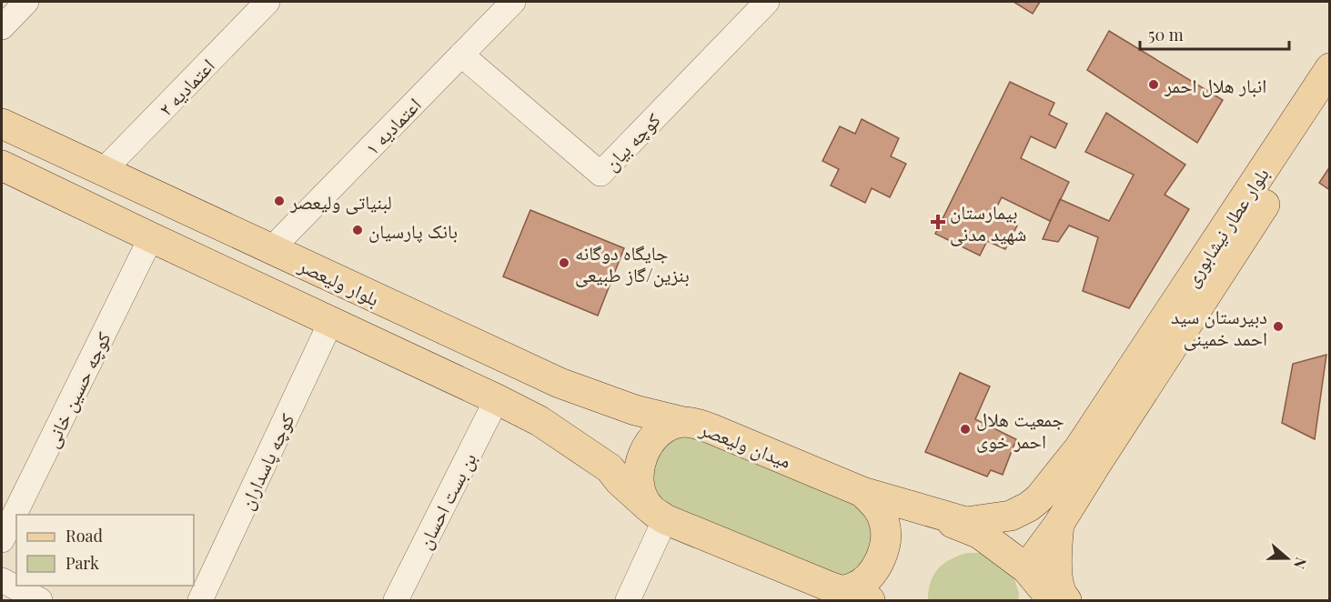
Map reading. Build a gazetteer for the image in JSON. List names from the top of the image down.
{
  "streets": {
    "main road": ["بلوار عطار نیشابوری", "بلوار ولیعصر", "میدان ولیعصر"],
    "street": [
      "اعتمادیه ۲",
      "اعتمادیه ۱",
      "کوچه بیان",
      "کوچه حسین خانی",
      "کوچه پاسداران",
      "بن بست احسان"
    ]
  },
  "crossings": [
    ["اعتمادیه ۲", "بلوار ولیعصر"],
    ["اعتمادیه ۱", "کوچه بیان"],
    ["اعتمادیه ۱", "بلوار ولیعصر"],
    ["بلوار عطار نیشابوری", "میدان ولیعصر"],
    ["بلوار ولیعصر", "کوچه حسین خانی"],
    ["بلوار ولیعصر", "میدان ولیعصر"],
    ["بلوار ولیعصر", "کوچه پاسداران"],
    ["بلوار ولیعصر", "بن بست احسان"]
  ],
  "places": {
    "other": [
      "انبار هلال احمر",
      "لبنیاتی ولیعصر",
      "بانک پارسیان",
      "جایگاه دوگانه بنزین/گاز طبیعی",
      "دبیرستان سید احمد خمینی",
      "جمعیت هلال احمر خوی"
    ],
    "health": ["بیمارستان شهید مدنی"]
  },
  "legend": ["Road", "Park"],
  "scale_bar": "50 m",
  "north": "right"
}
